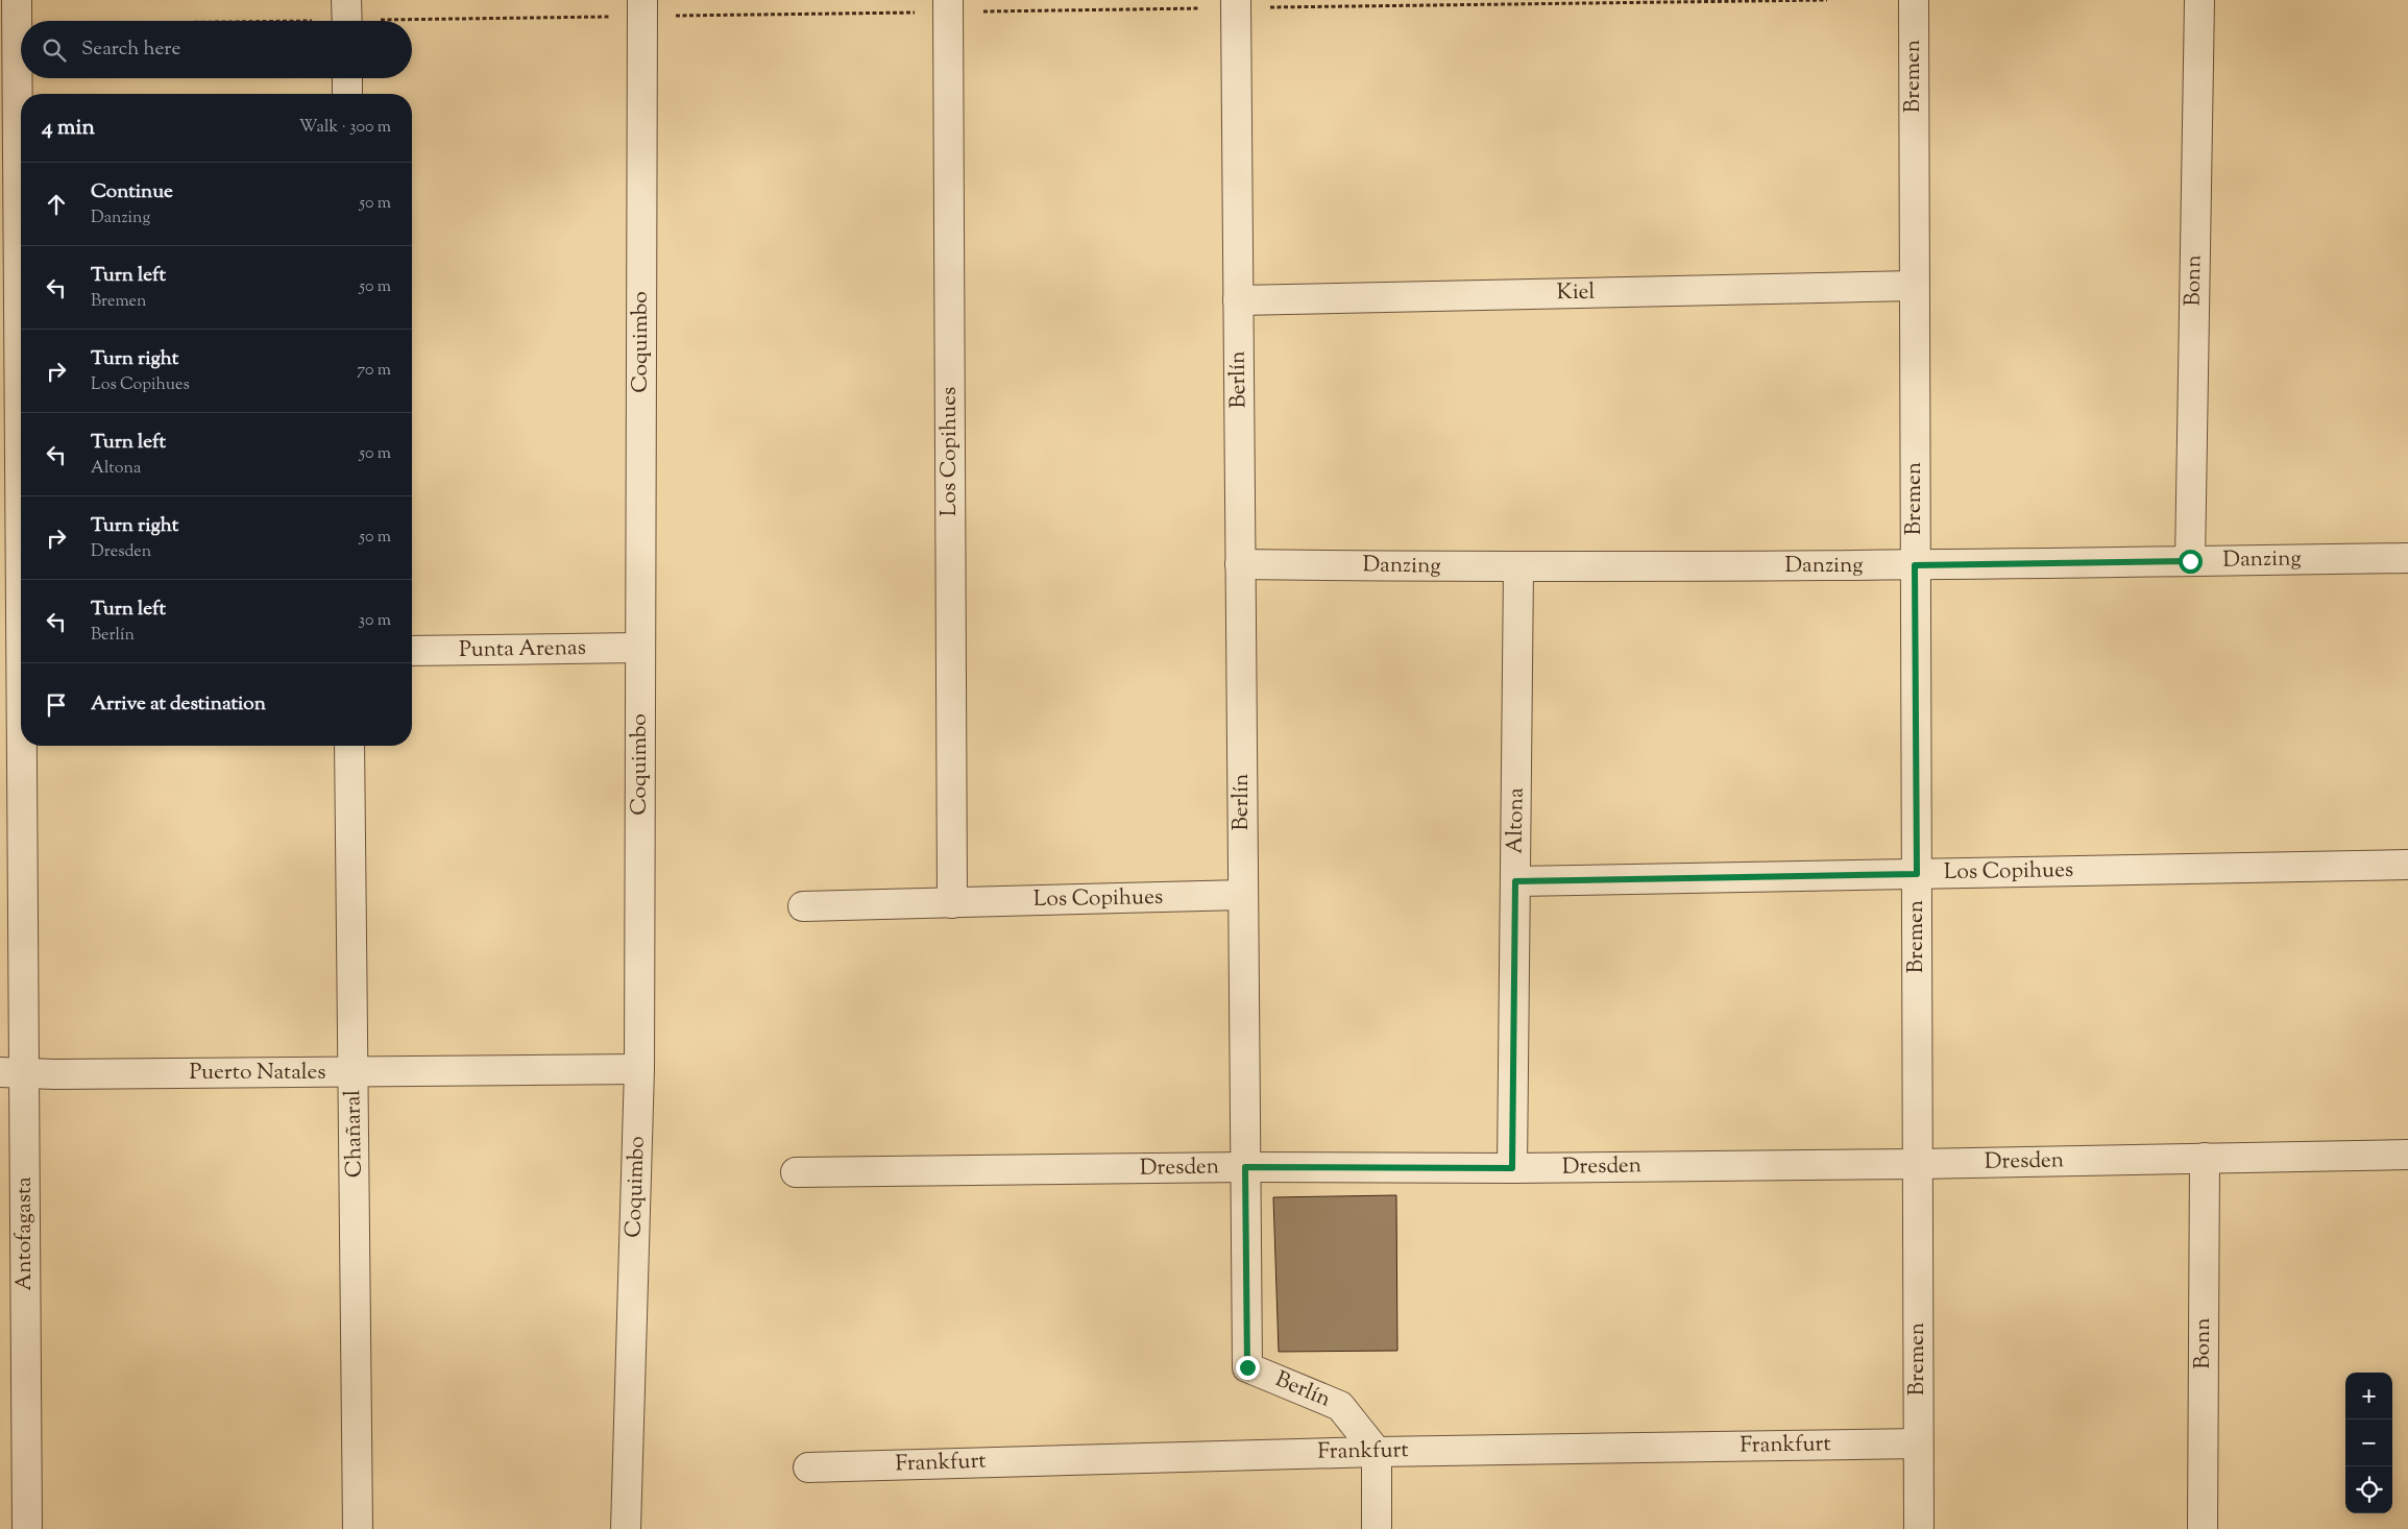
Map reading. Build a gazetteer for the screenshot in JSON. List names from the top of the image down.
{
  "streets": {
    "street": [
      "Bremen",
      "Bonn",
      "Kiel",
      "Coquimbo",
      "Berlín",
      "Los Copihues",
      "Danzing",
      "Punta Arenas",
      "Altona",
      "Puerto Natales",
      "Chañaral",
      "Dresden",
      "Antofagasta",
      "Frankfurt"
    ]
  },
  "crossings": [
    ["Bremen", "Kiel"],
    ["Bremen", "Los Copihues"],
    ["Bremen", "Danzing"],
    ["Bremen", "Dresden"],
    ["Bremen", "Frankfurt"],
    ["Bonn", "Danzing"],
    ["Bonn", "Dresden"],
    ["Kiel", "Berlín"],
    ["Coquimbo", "Punta Arenas"],
    ["Coquimbo", "Puerto Natales"],
    ["Berlín", "Los Copihues"],
    ["Berlín", "Danzing"],
    ["Berlín", "Dresden"],
    ["Berlín", "Frankfurt"],
    ["Los Copihues", "Altona"],
    ["Danzing", "Altona"],
    ["Altona", "Dresden"],
    ["Puerto Natales", "Chañaral"],
    ["Puerto Natales", "Antofagasta"]
  ],
  "page": {
    "search": "Search here",
    "heading": ["4 min", "Walk · 300 m"],
    "list": [
      ["Continue", "Danzing", "50 m"],
      ["Turn left", "Bremen", "50 m"],
      ["Turn right", "Los Copihues", "70 m"],
      ["Turn left", "Altona", "50 m"],
      ["Turn right", "Dresden", "50 m"],
      ["Turn left", "Berlín", "30 m"],
      "Arrive at destination"
    ],
    "map_buttons": ["+", "−"]
  }
}
